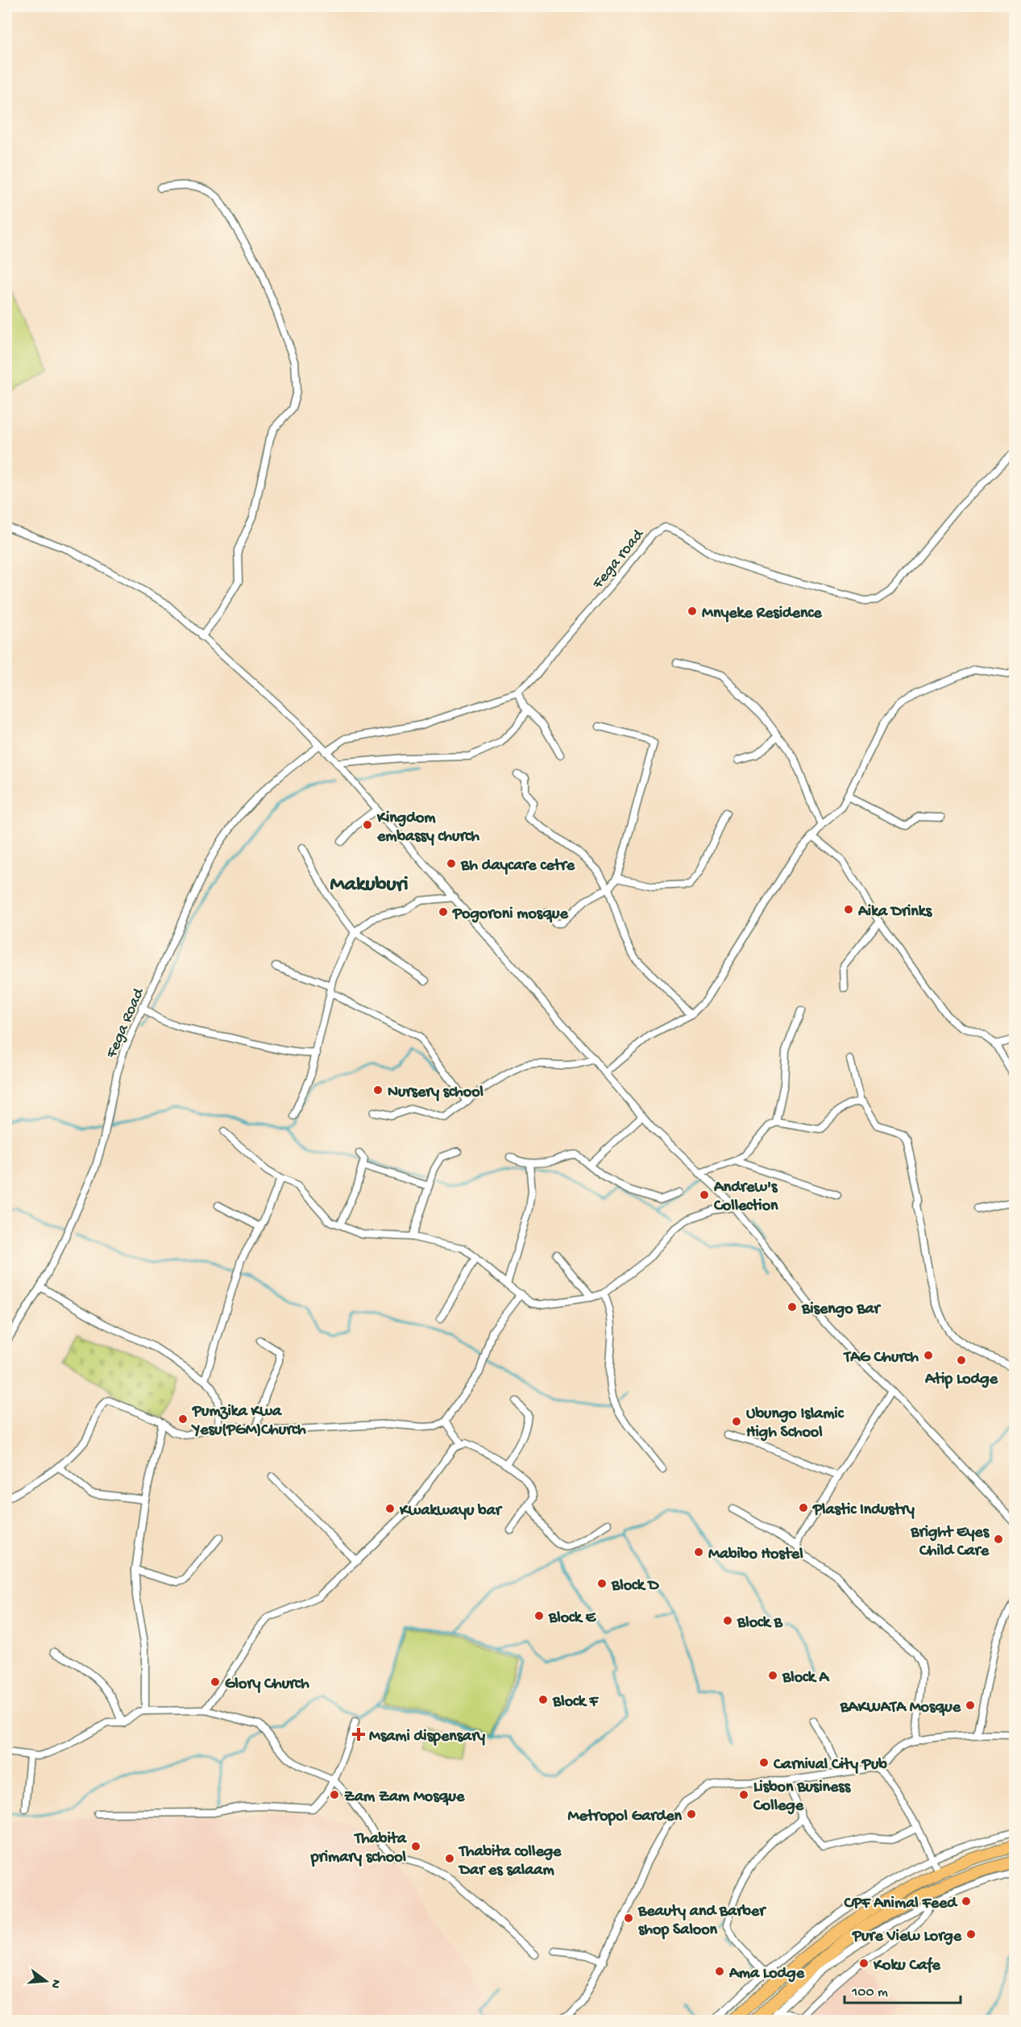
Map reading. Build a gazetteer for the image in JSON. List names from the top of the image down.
{
  "streets": {
    "street": ["Fega road", "Fega Road"]
  },
  "districts": ["Makuburi"],
  "places": {
    "other": [
      "Mnyeke Residence",
      "Kingdom embassy church",
      "Bh daycare cetre",
      "Aika Drinks",
      "Pogoroni mosque",
      "Nursery school",
      "Andrew's Collection",
      "Bisengo Bar",
      "TAG Church",
      "Atip Lodge",
      "Pumzika Kwa Yesu(PGM)Church",
      "Ubungo Islamic High School",
      "Plastic Industry",
      "Kwakwayu bar",
      "Bright Eyes Child Care",
      "Mabibo Hostel",
      "Block D",
      "Block E",
      "Block B",
      "Block A",
      "Glory Church",
      "Block F",
      "BAKWATA Mosque",
      "Carnival City Pub",
      "Zam Zam Mosque",
      "Lisbon Business College",
      "Metropol Garden",
      "Thabita primary school",
      "Thabita college Dar es salaam",
      "CPF Animal Feed",
      "Beauty and Barber shop Saloon",
      "Pure View Lorge",
      "Koku Cafe",
      "Ama Lodge"
    ],
    "health": ["Msami dispensary"]
  },
  "scale_bar": "100 m",
  "north": "right"
}
